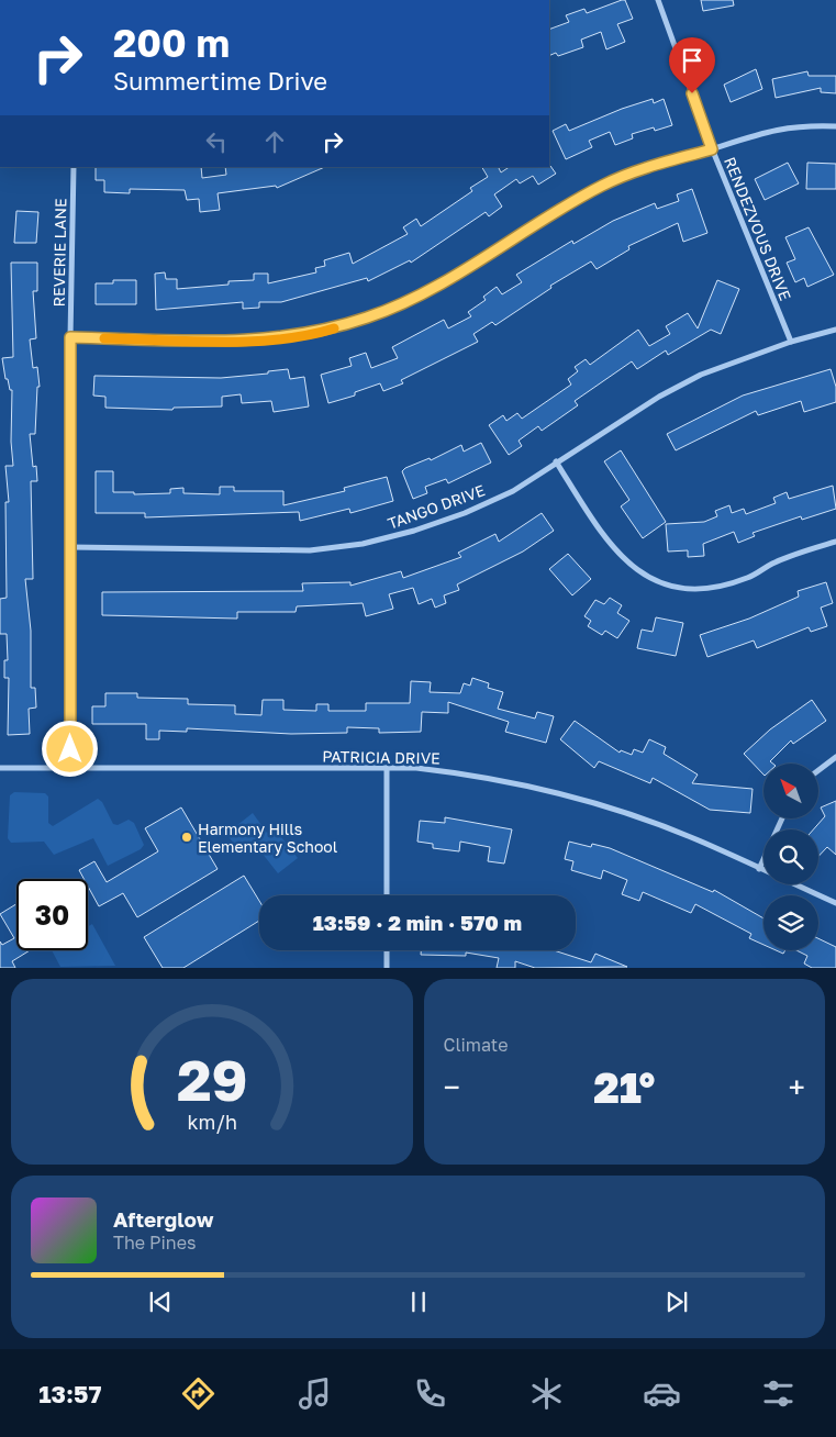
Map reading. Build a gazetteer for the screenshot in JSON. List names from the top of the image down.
{
  "streets": {
    "street": [
      "RENDEZVOUS DRIVE",
      "REVERIE LANE",
      "TANGO DRIVE",
      "PATRICIA DRIVE"
    ]
  },
  "crossings": [
    ["RENDEZVOUS DRIVE", "TANGO DRIVE"],
    ["REVERIE LANE", "TANGO DRIVE"],
    ["REVERIE LANE", "PATRICIA DRIVE"]
  ],
  "places": ["Harmony Hills Elementary School"],
  "north": "top left",
  "page": {
    "turn": ["200 m", "Summertime Drive"],
    "limit": "30",
    "trip": "13:59 · 2 min · 570 m",
    "tile": "Climate",
    "heat": ["−", "21°", "+"],
    "song": ["Afterglow", "The Pines"],
    "tabs": "13:57",
    "gauge": ["29", "km/h"]
  }
}
